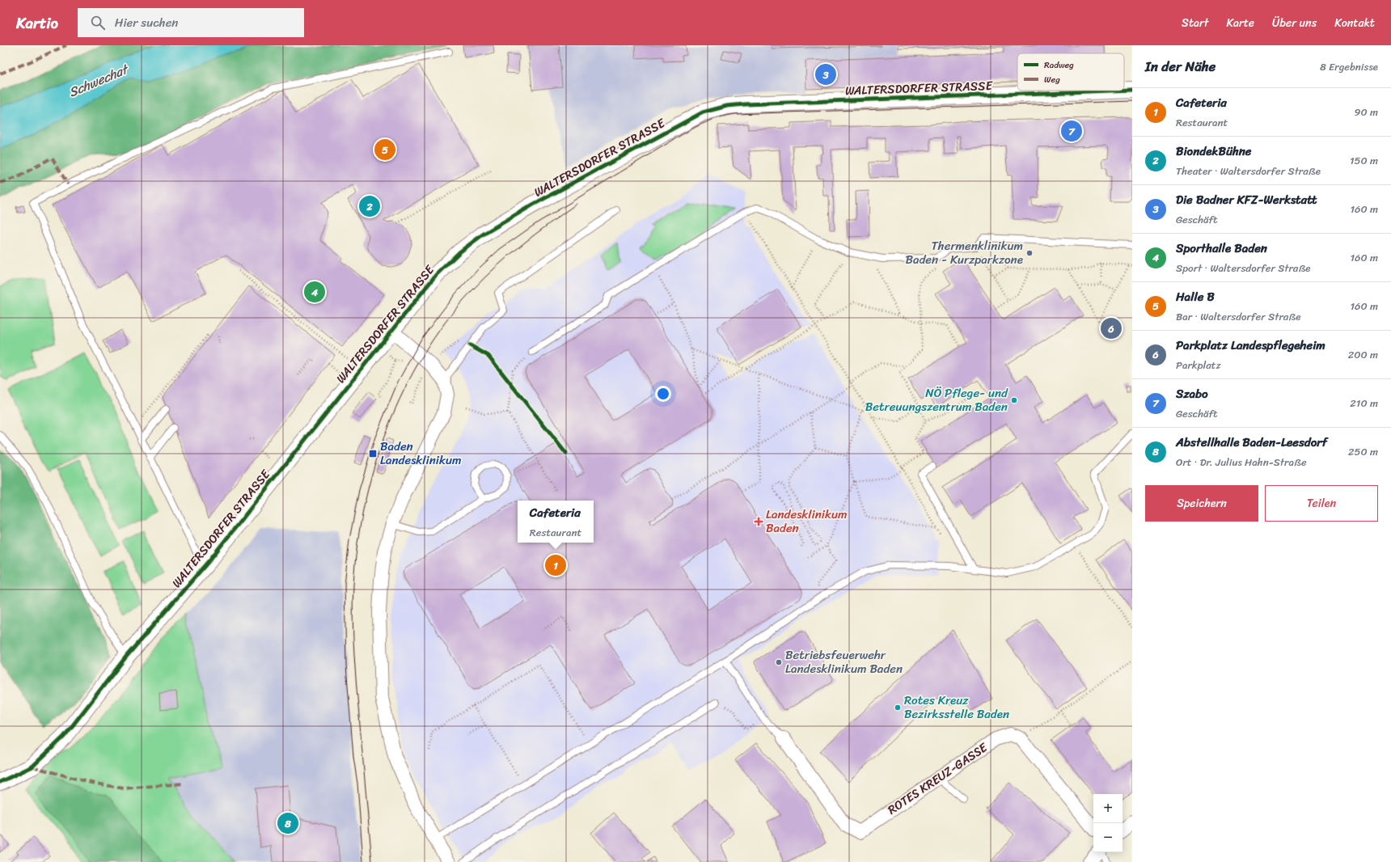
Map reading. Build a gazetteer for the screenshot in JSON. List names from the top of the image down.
{
  "streets": {
    "street": ["WALTERSDORFER STRASSE", "ROTES KREUZ-GASSE"]
  },
  "water": ["Schwechat"],
  "places": {
    "other": [
      "Thermenklinikum Baden - Kurzparkzone",
      "NÖ Pflege- und Betreuungszentrum Baden",
      "Betriebsfeuerwehr Landesklinikum Baden",
      "Rotes Kreuz Bezirksstelle Baden"
    ],
    "transit": ["Baden Landesklinikum"],
    "health": ["Landesklinikum Baden"]
  },
  "legend": ["Radweg", "Weg"],
  "page": {
    "header": "Kartio",
    "search": "Hier suchen",
    "nav": [
      "Start",
      "Karte",
      "Über uns",
      "Kontakt"
    ],
    "heading": ["In der Nähe", "8 Ergebnisse"],
    "pins": [
      "3",
      "7",
      "5",
      "2",
      "4",
      "6",
      "1",
      "8"
    ],
    "list": [
      {
        "mark": "1",
        "name": "Cafeteria",
        "note": "Restaurant",
        "value": "90 m"
      },
      {
        "mark": "2",
        "name": "BiondekBühne",
        "note": "Theater · Waltersdorfer Straße",
        "value": "150 m"
      },
      {
        "mark": "3",
        "name": "Die Badner KFZ-Werkstatt",
        "note": "Geschäft",
        "value": "160 m"
      },
      {
        "mark": "4",
        "name": "Sporthalle Baden",
        "note": "Sport · Waltersdorfer Straße",
        "value": "160 m"
      },
      {
        "mark": "5",
        "name": "Halle B",
        "note": "Bar · Waltersdorfer Straße",
        "value": "160 m"
      },
      {
        "mark": "6",
        "name": "Parkplatz Landespflegeheim",
        "note": "Parkplatz",
        "value": "200 m"
      },
      {
        "mark": "7",
        "name": "Szabo",
        "note": "Geschäft",
        "value": "210 m"
      },
      {
        "mark": "8",
        "name": "Abstellhalle Baden-Leesdorf",
        "note": "Ort · Dr. Julius Hahn-Straße",
        "value": "250 m"
      }
    ],
    "buttons": ["Speichern", "Teilen"],
    "popup": ["Cafeteria", "Restaurant"],
    "map_buttons": ["+", "−"]
  }
}
